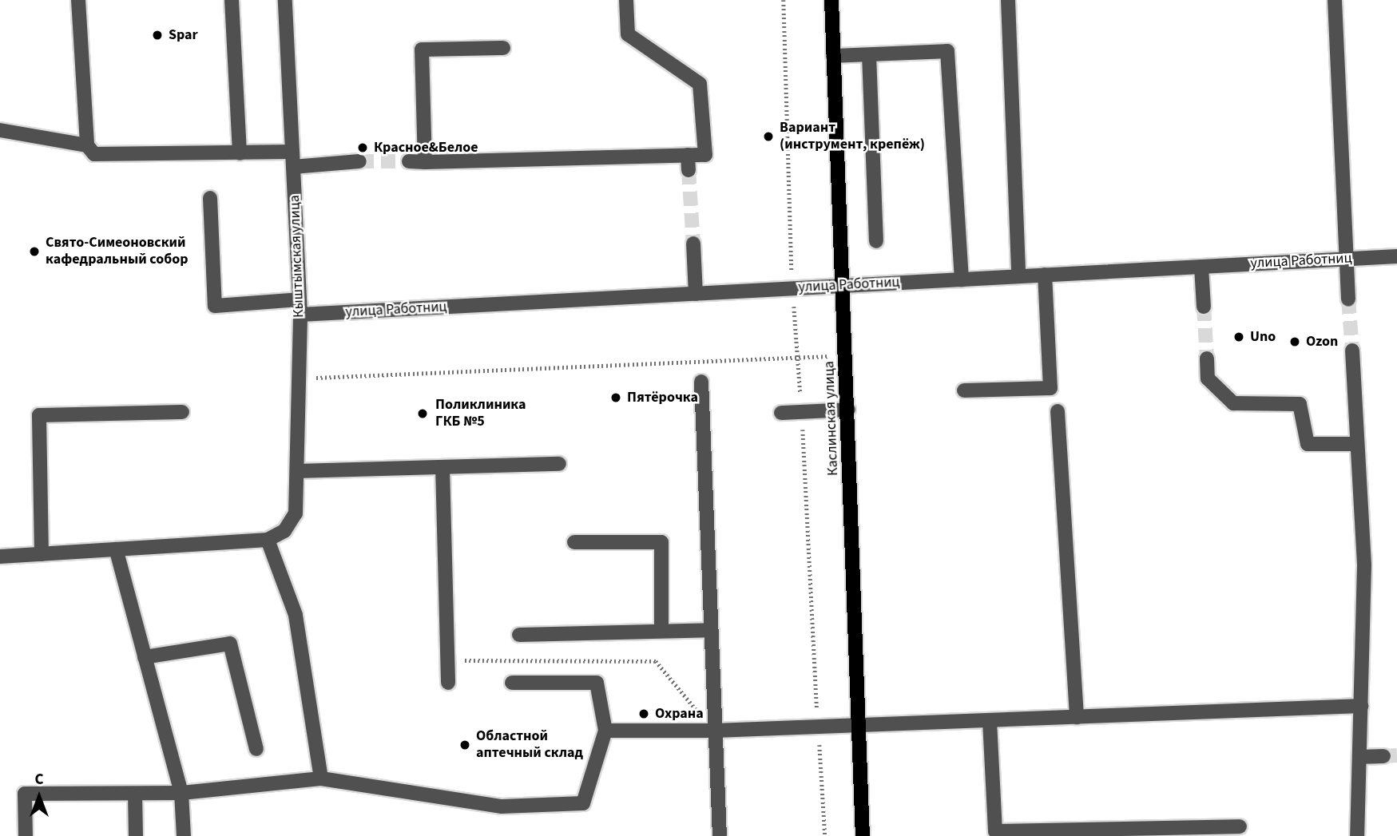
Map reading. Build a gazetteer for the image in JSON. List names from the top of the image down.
{
  "streets": {
    "main road": ["Каслинская улица"],
    "street": ["Кыштымская улица", "улица Работниц"]
  },
  "crossings": [
    ["Кыштымская улица", "улица Работниц"],
    ["улица Работниц", "Каслинская улица"]
  ],
  "places": [
    "Spar",
    "Вариант (инструмент, крепёж)",
    "Красное&Белое",
    "Свято-Симеоновский кафедральный собор",
    "Uno",
    "Ozon",
    "Пятёрочка",
    "Поликлиника ГКБ №5",
    "Охрана",
    "Областной аптечный склад"
  ],
  "north": "top"
}
